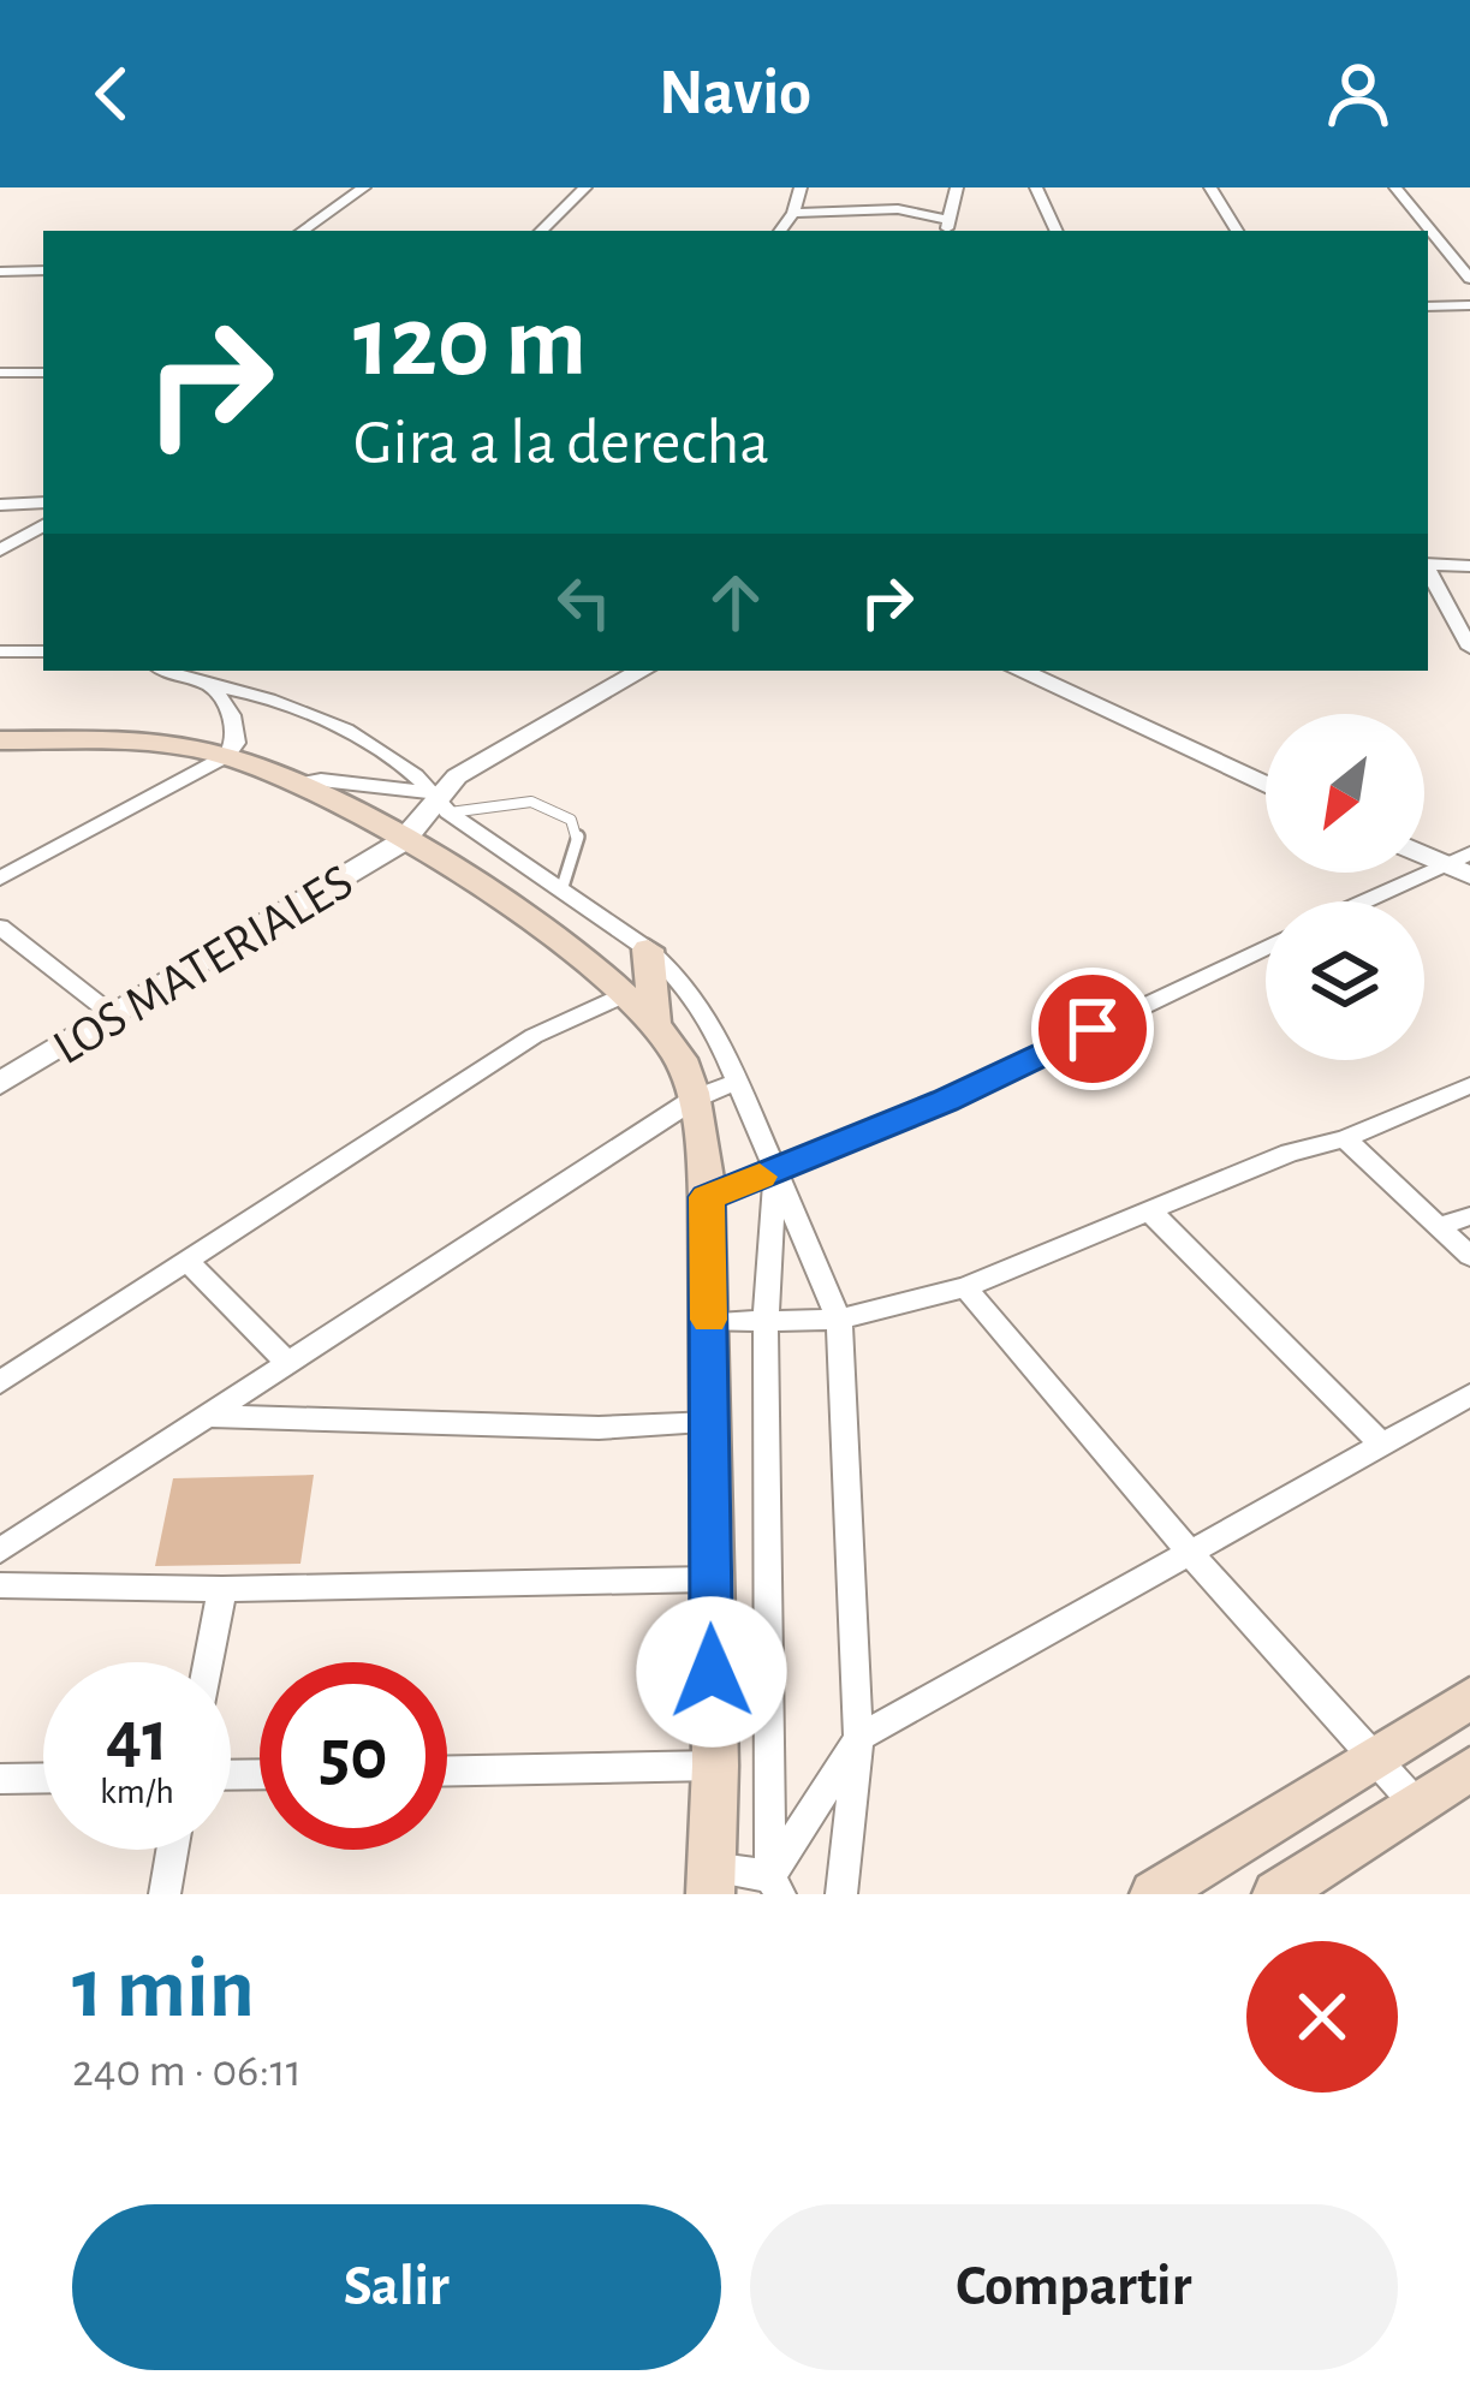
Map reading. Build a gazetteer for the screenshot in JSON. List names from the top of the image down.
{
  "streets": {
    "street": ["LOS MATERIALES"]
  },
  "north": "bottom left",
  "page": {
    "header": "Navio",
    "turn": ["120 m", "Gira a la derecha"],
    "speed": "41 km/h",
    "limit": "50",
    "heading": ["1 min", "240 m · 06:11"],
    "buttons": ["Salir", "Compartir"]
  }
}
